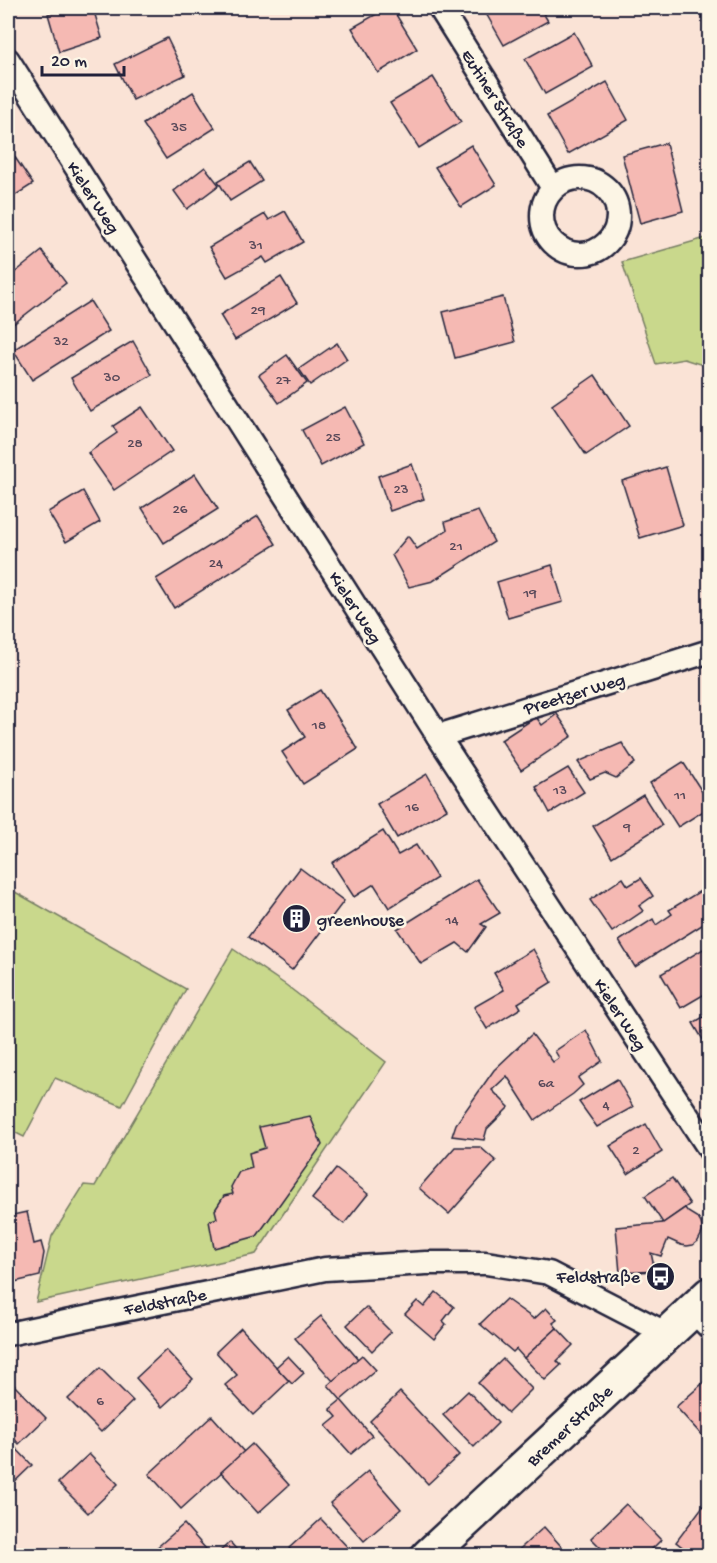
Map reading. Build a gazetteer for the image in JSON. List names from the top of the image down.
{
  "streets": {
    "main road": ["Bremer Straße"],
    "street": [
      "Eutiner Straße",
      "Kieler Weg",
      "Preetzer Weg",
      "Feldstraße"
    ]
  },
  "crossings": [
    ["Kieler Weg", "Preetzer Weg"],
    ["Feldstraße", "Bremer Straße"]
  ],
  "places": {
    "building": ["greenhouse"],
    "bus stop": ["Feldstraße"]
  },
  "house_numbers": [
    "35",
    "31",
    "29",
    "32",
    "30",
    "27",
    "25",
    "28",
    "23",
    "26",
    "21",
    "24",
    "19",
    "18",
    "13",
    "11",
    "16",
    "9",
    "14",
    "6a",
    "4",
    "2",
    "6"
  ],
  "scale_bar": "20 m"
}
